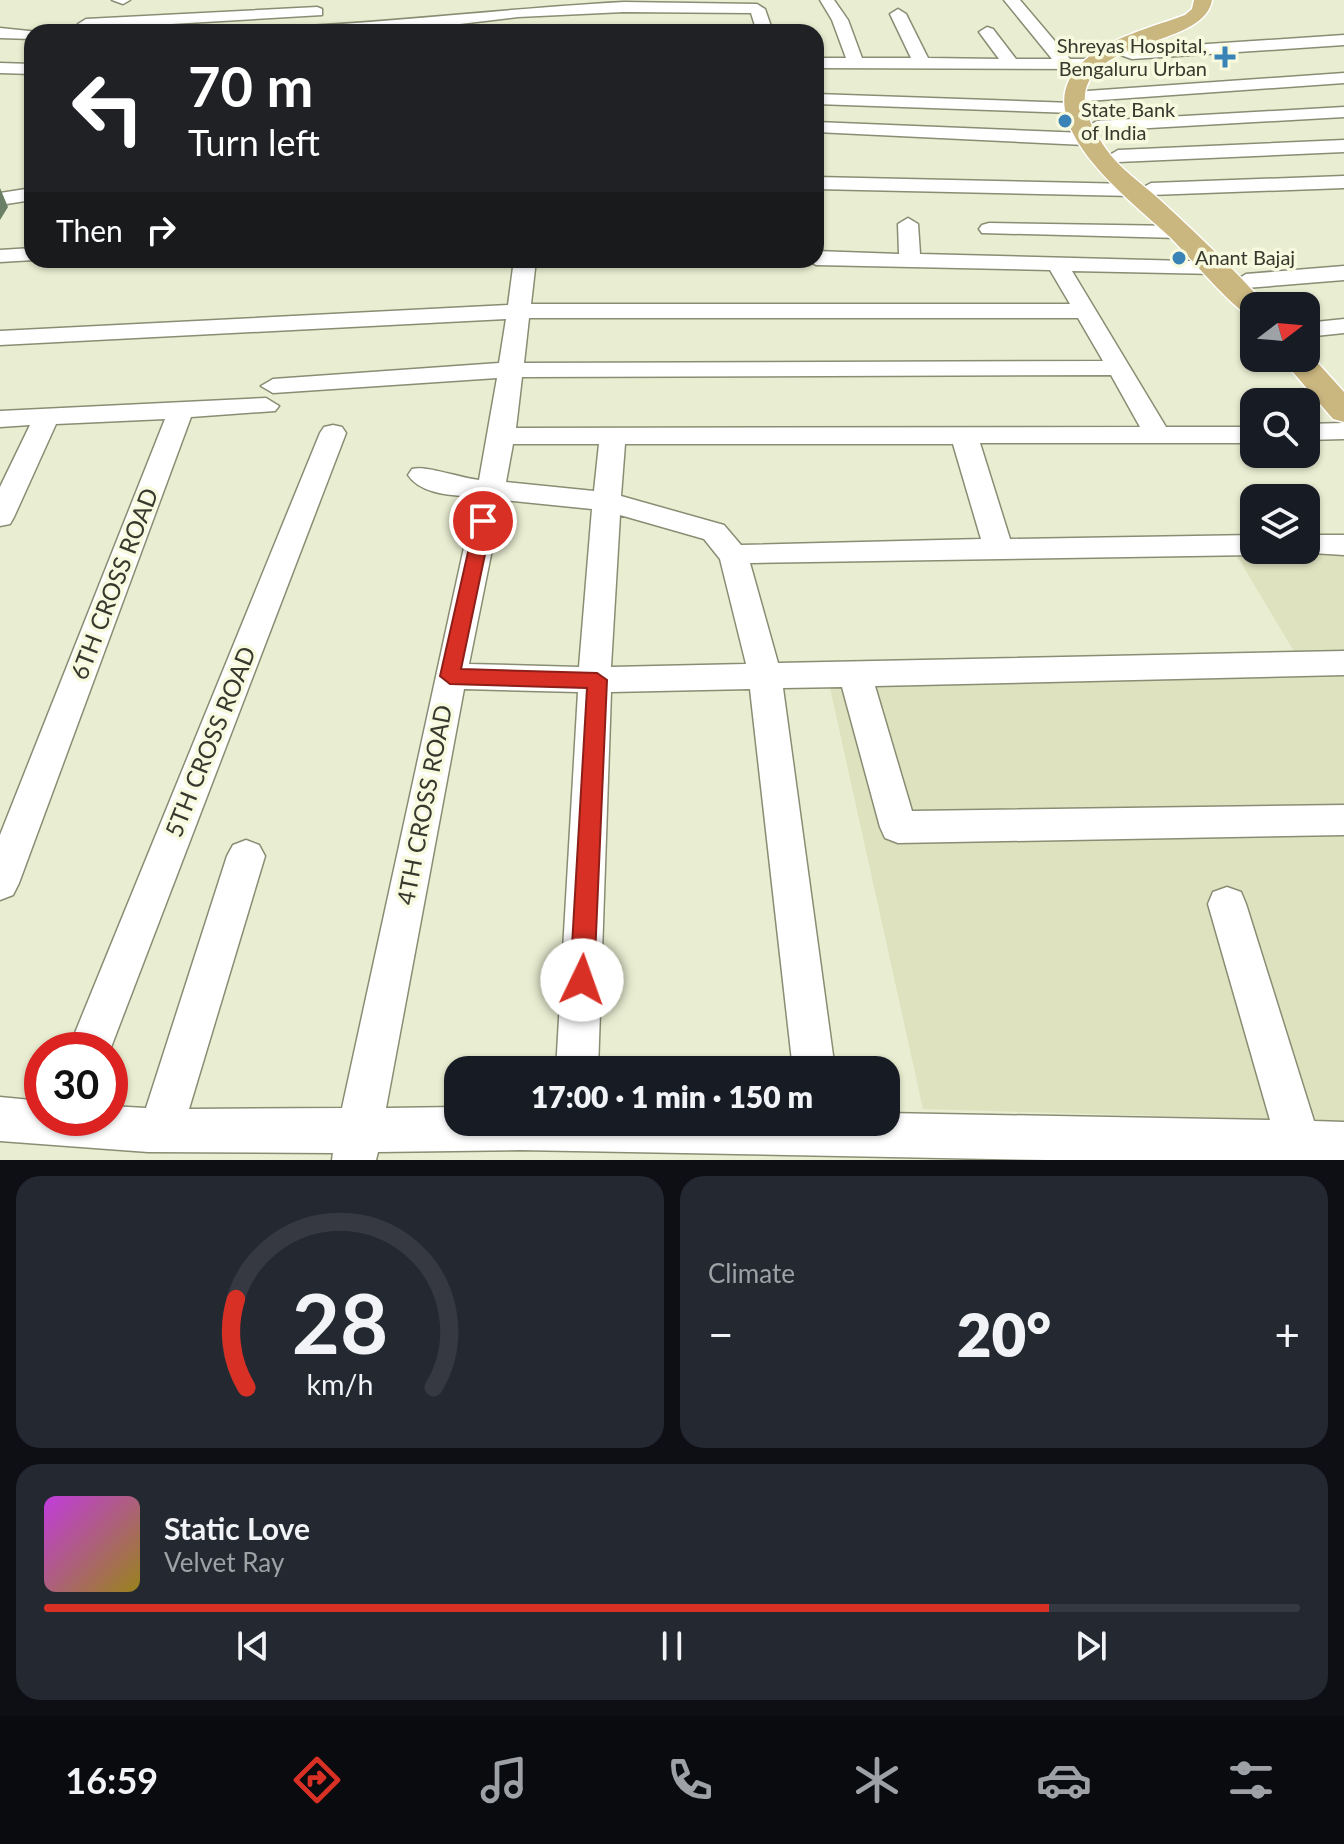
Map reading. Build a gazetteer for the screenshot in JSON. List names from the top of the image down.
{
  "streets": {
    "street": ["6TH CROSS ROAD", "5TH CROSS ROAD", "4TH CROSS ROAD"]
  },
  "places": {
    "health": ["Shreyas Hospital, Bengaluru Urban"],
    "other": ["State Bank of India", "Anant Bajaj"]
  },
  "north": "right",
  "page": {
    "turn": ["70 m", "Turn left"],
    "then": "Then",
    "limit": "30",
    "trip": "17:00 · 1 min · 150 m",
    "tile": "Climate",
    "heat": ["−", "20°", "+"],
    "song": ["Static Love", "Velvet Ray"],
    "tabs": "16:59",
    "gauge": ["28", "km/h"]
  }
}
